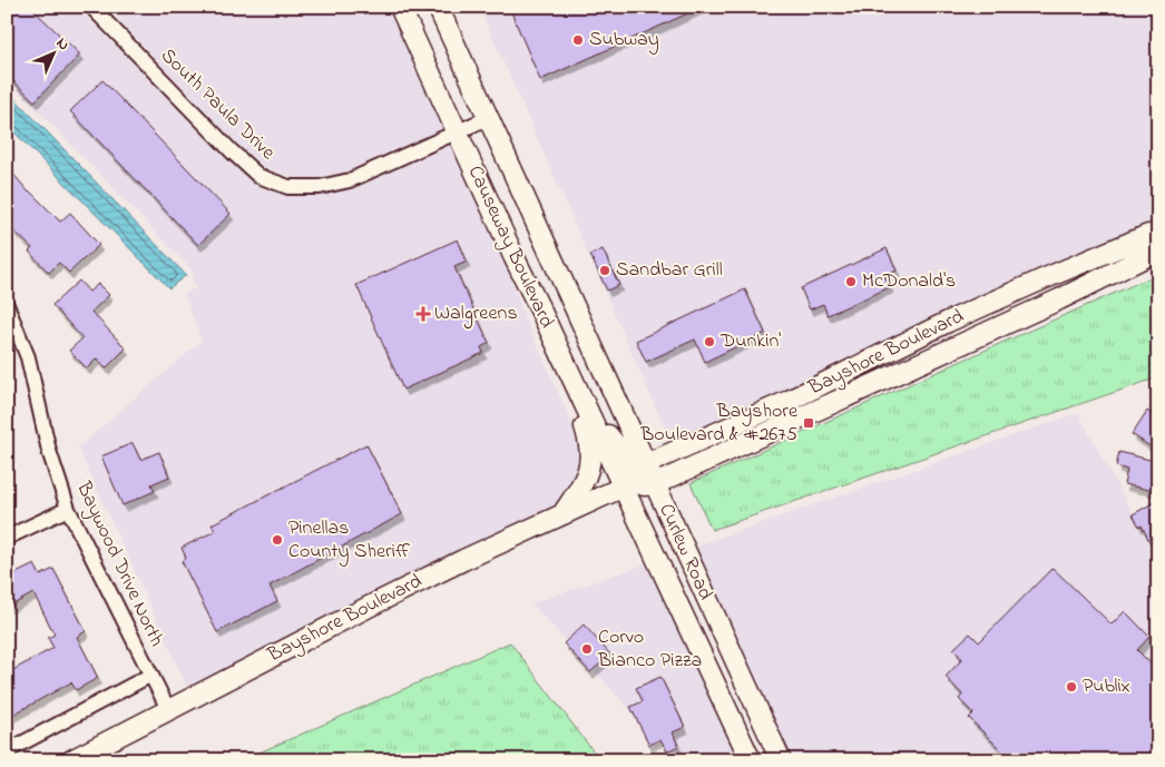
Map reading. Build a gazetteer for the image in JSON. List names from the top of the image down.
{
  "streets": {
    "main road": ["Causeway Boulevard", "Bayshore Boulevard", "Curlew Road"],
    "street": ["South Paula Drive", "Baywood Drive North"]
  },
  "crossings": [
    ["South Paula Drive", "Causeway Boulevard"],
    ["Causeway Boulevard", "Bayshore Boulevard"],
    ["Causeway Boulevard", "Curlew Road"],
    ["Bayshore Boulevard", "Curlew Road"],
    ["Bayshore Boulevard", "Baywood Drive North"]
  ],
  "places": {
    "other": [
      "Subway",
      "Sandbar Grill",
      "McDonald's",
      "Dunkin'",
      "Pinellas County Sheriff",
      "Corvo Bianco Pizza",
      "Publix"
    ],
    "health": ["Walgreens"],
    "transit": ["Bayshore Boulevard & #2675"]
  },
  "north": "top right"
}
